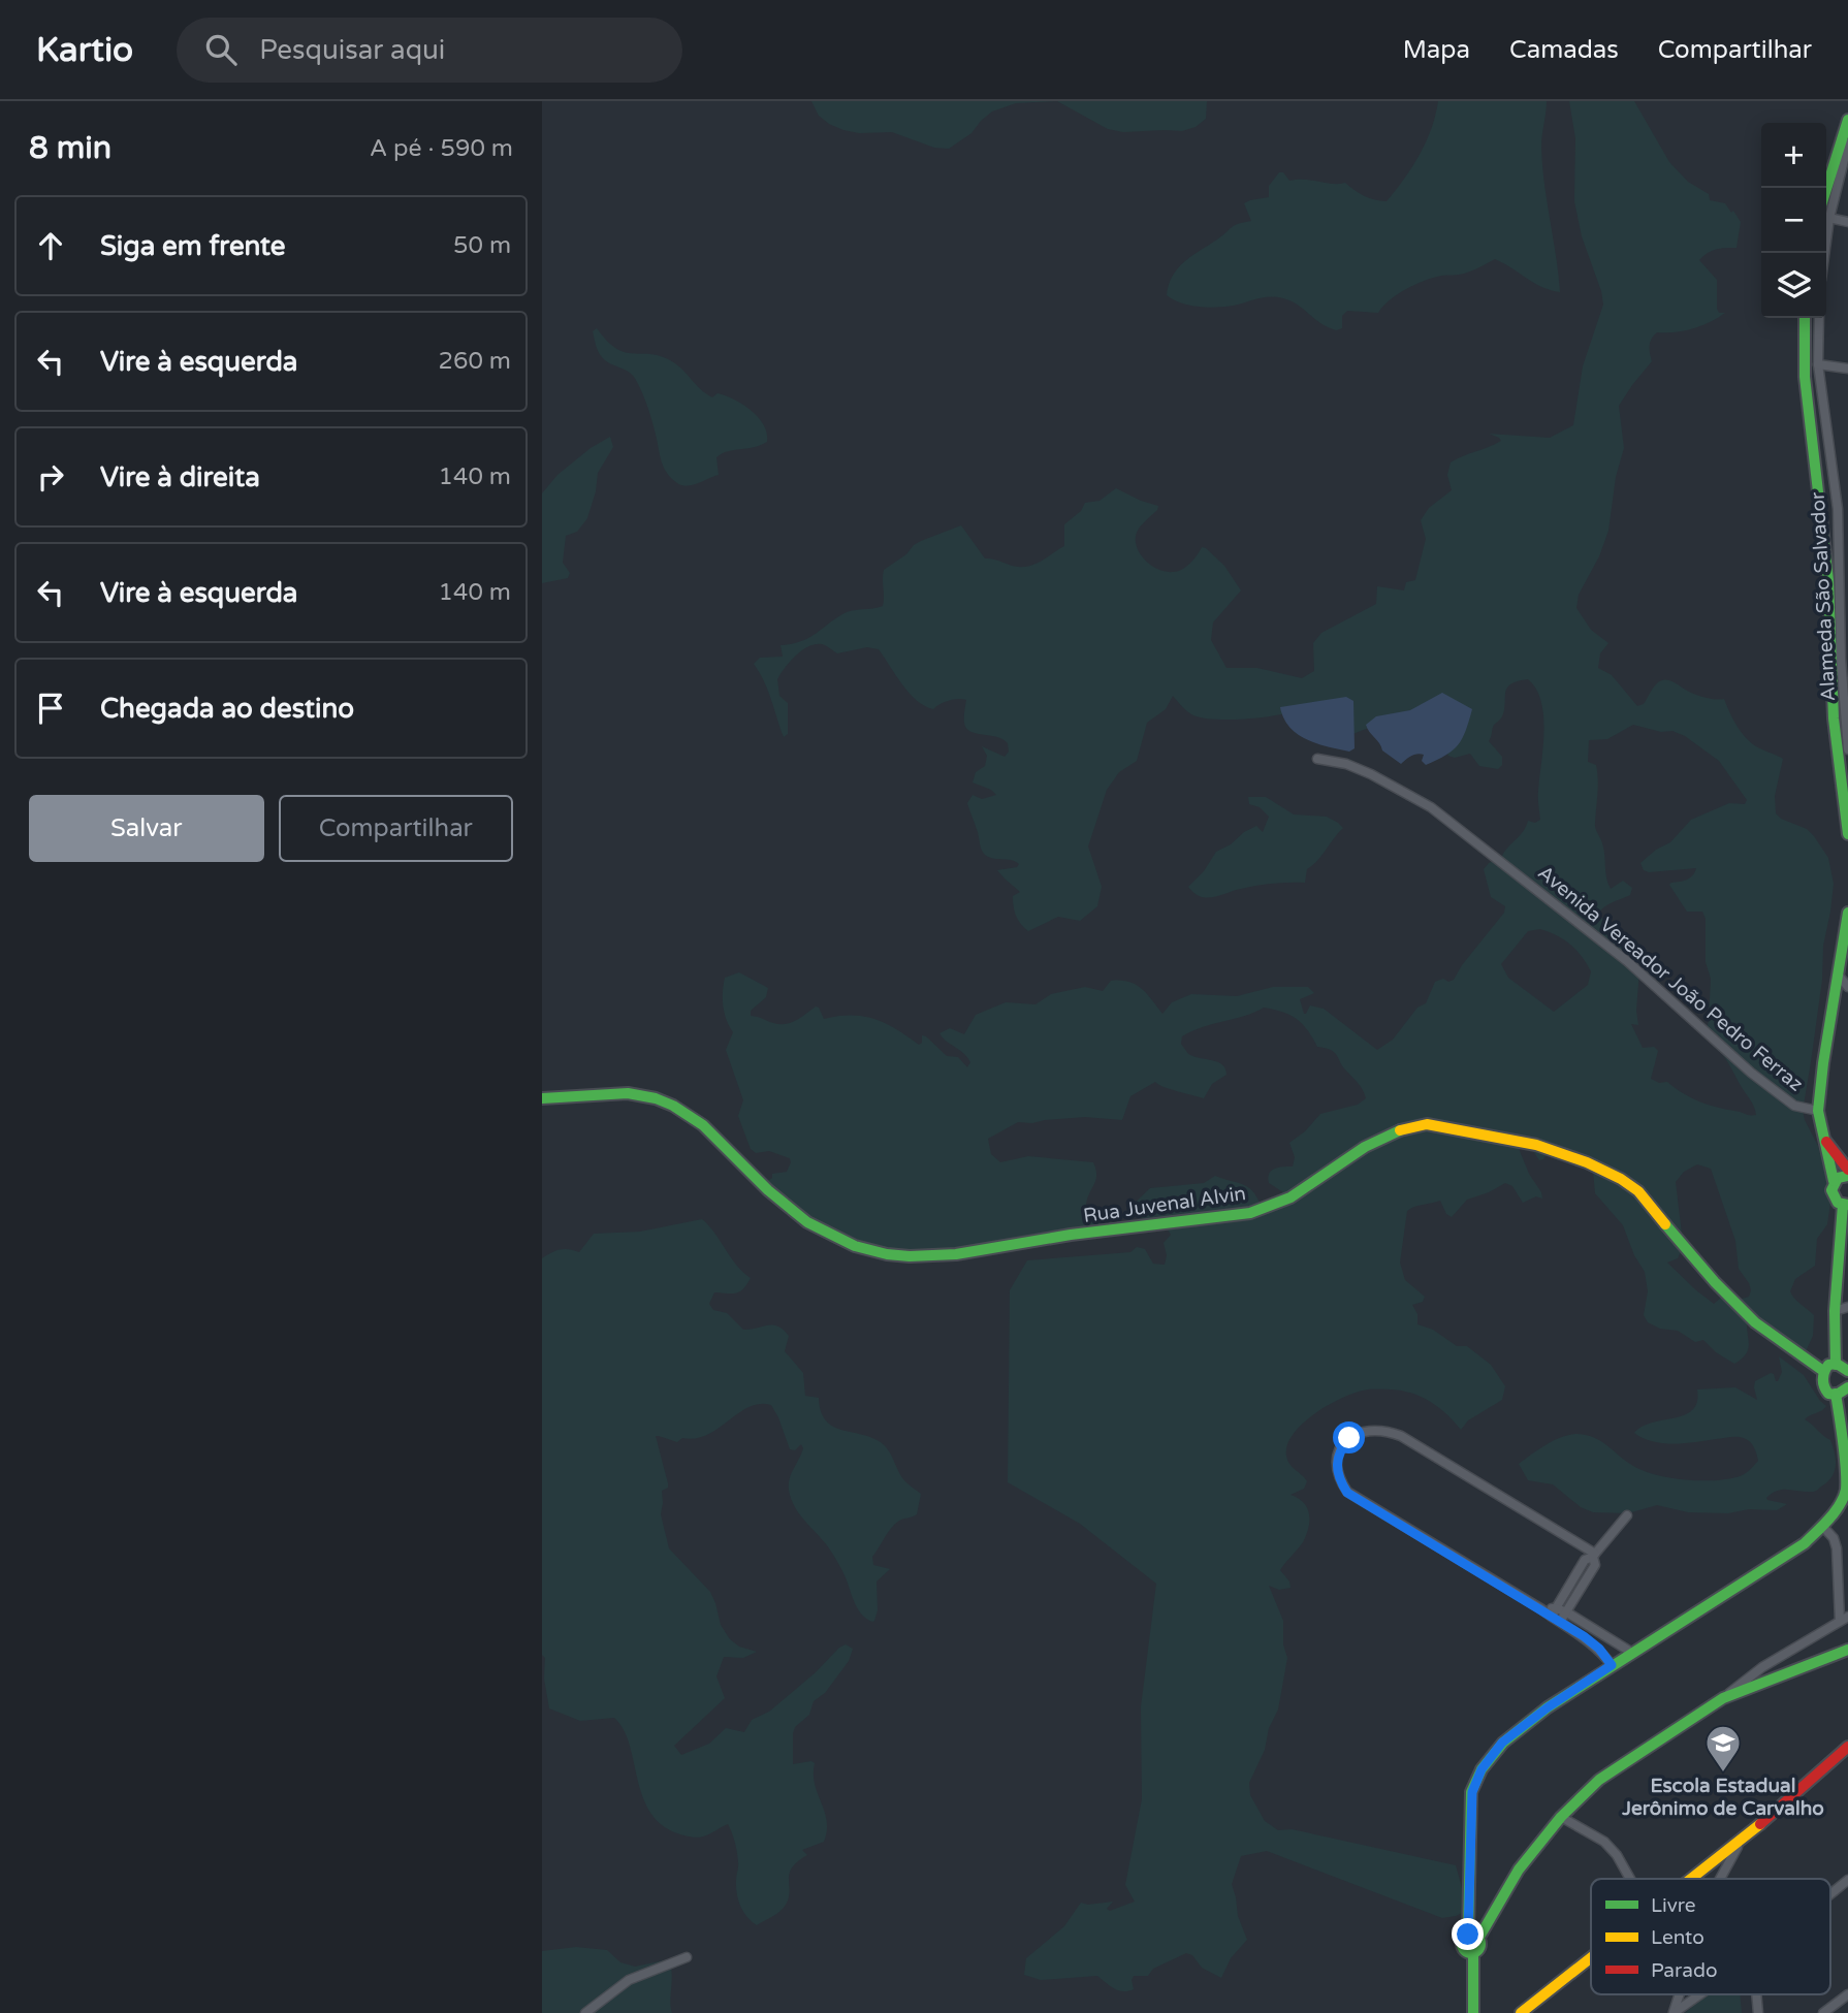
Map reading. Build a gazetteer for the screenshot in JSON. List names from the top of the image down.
{
  "streets": {
    "main road": ["Avenida Vereador João Pedro Ferraz", "Rua Juvenal Alvin"],
    "street": ["Alameda São Salvador"]
  },
  "places": {
    "school or university": ["Escola Estadual Jerônimo de Carvalho"]
  },
  "legend": ["Livre", "Lento", "Parado"],
  "page": {
    "header": "Kartio",
    "search": "Pesquisar aqui",
    "nav": ["Mapa", "Camadas", "Compartilhar"],
    "heading": ["8 min", "A pé · 590 m"],
    "map_buttons": ["+", "−"],
    "list": [
      ["Siga em frente", "50 m"],
      ["Vire à esquerda", "260 m"],
      ["Vire à direita", "140 m"],
      ["Vire à esquerda", "140 m"],
      "Chegada ao destino"
    ],
    "buttons": ["Salvar", "Compartilhar"]
  }
}
